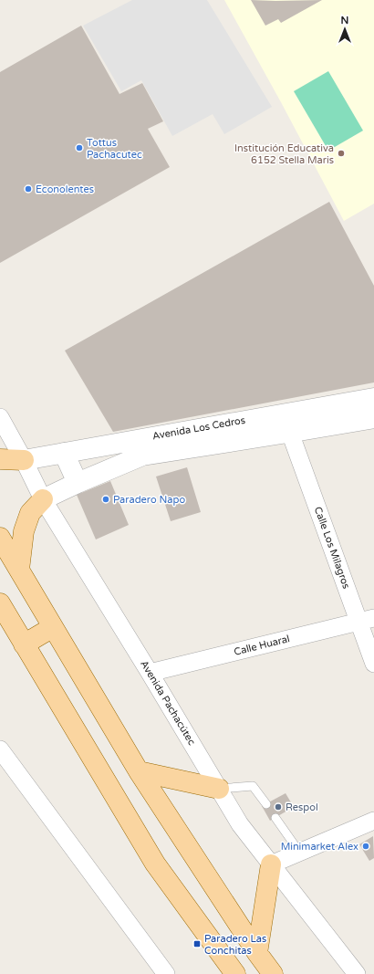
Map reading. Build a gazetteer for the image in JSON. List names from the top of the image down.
{
  "streets": {
    "street": [
      "Avenida Los Cedros",
      "Calle Los Milagros",
      "Calle Huaral",
      "Avenida Pachacútec"
    ]
  },
  "crossings": [
    ["Avenida Los Cedros", "Calle Los Milagros"],
    ["Avenida Los Cedros", "Avenida Pachacútec"],
    ["Calle Los Milagros", "Calle Huaral"],
    ["Calle Huaral", "Avenida Pachacútec"]
  ],
  "places": {
    "other": [
      "Tottus Pachacutec",
      "Institución Educativa 6152 Stella Maris",
      "Econolentes",
      "Paradero Napo",
      "Respol",
      "Minimarket Alex"
    ],
    "transit": ["Paradero Las Conchitas"]
  },
  "north": "top"
}
